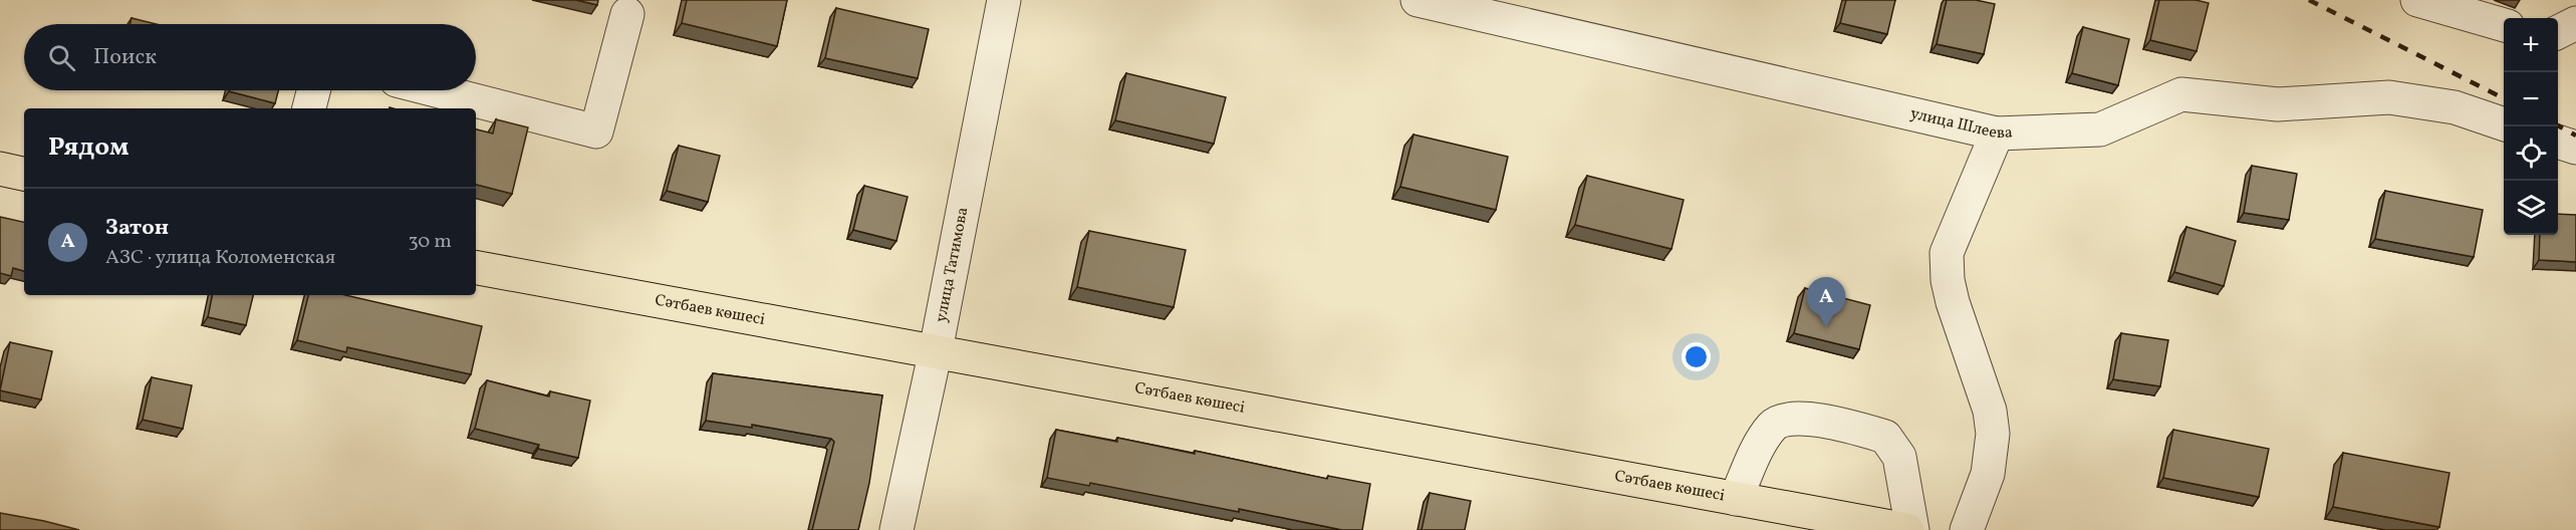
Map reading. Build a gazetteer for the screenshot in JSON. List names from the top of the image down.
{
  "streets": {
    "main road": ["Сәтбаев көшесі"],
    "street": ["улица Шлеева", "улица Татимова"]
  },
  "crossings": [
    ["улица Татимова", "Сәтбаев көшесі"]
  ],
  "page": {
    "map_buttons": ["+", "−"],
    "search": "Поиск",
    "heading": "Рядом",
    "list": [
      {
        "mark": "A",
        "name": "Затон",
        "note": "АЗС · улица Коломенская",
        "value": "30 m"
      }
    ],
    "pins": "A"
  }
}
